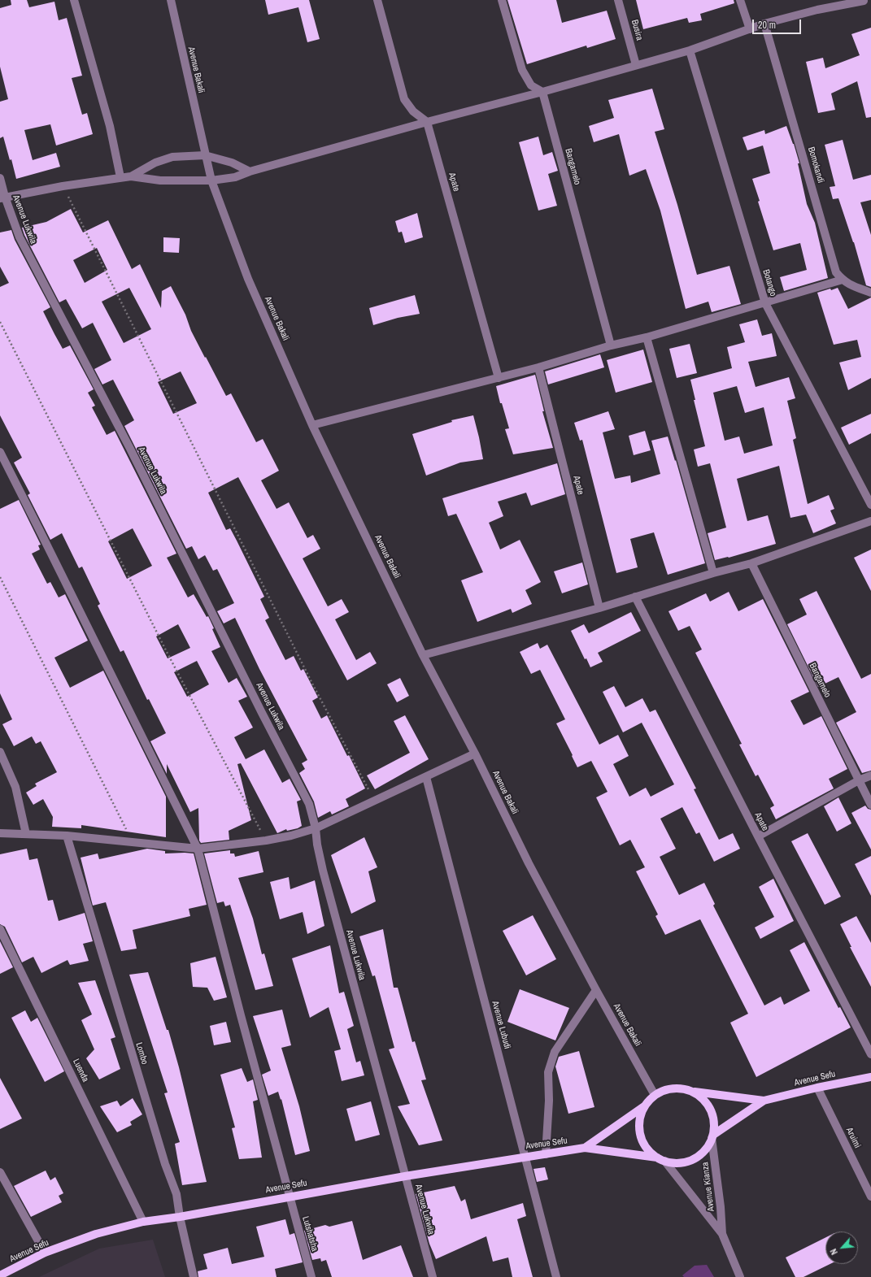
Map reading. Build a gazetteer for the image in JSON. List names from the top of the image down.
{
  "streets": {
    "main road": ["Avenue Sefu"],
    "street": [
      "Busira",
      "Avenue Bakali",
      "Bomokandi",
      "Bangamelo",
      "Apate",
      "Avenue Lukwila",
      "Botango",
      "Avenue Lubudi",
      "Lombo",
      "Luenda",
      "Aruimi",
      "Avenue Kianza",
      "Lutshatsha"
    ]
  },
  "crossings": [
    ["Avenue Bakali", "Avenue Sefu"],
    ["Avenue Bakali", "Avenue Kianza"],
    ["Avenue Lukwila", "Avenue Sefu"],
    ["Avenue Lubudi", "Avenue Sefu"],
    ["Lombo", "Avenue Sefu"],
    ["Luenda", "Avenue Sefu"],
    ["Avenue Sefu", "Aruimi"],
    ["Avenue Sefu", "Avenue Kianza"],
    ["Avenue Sefu", "Lutshatsha"]
  ],
  "scale_bar": "20 m",
  "north": "bottom left"
}
